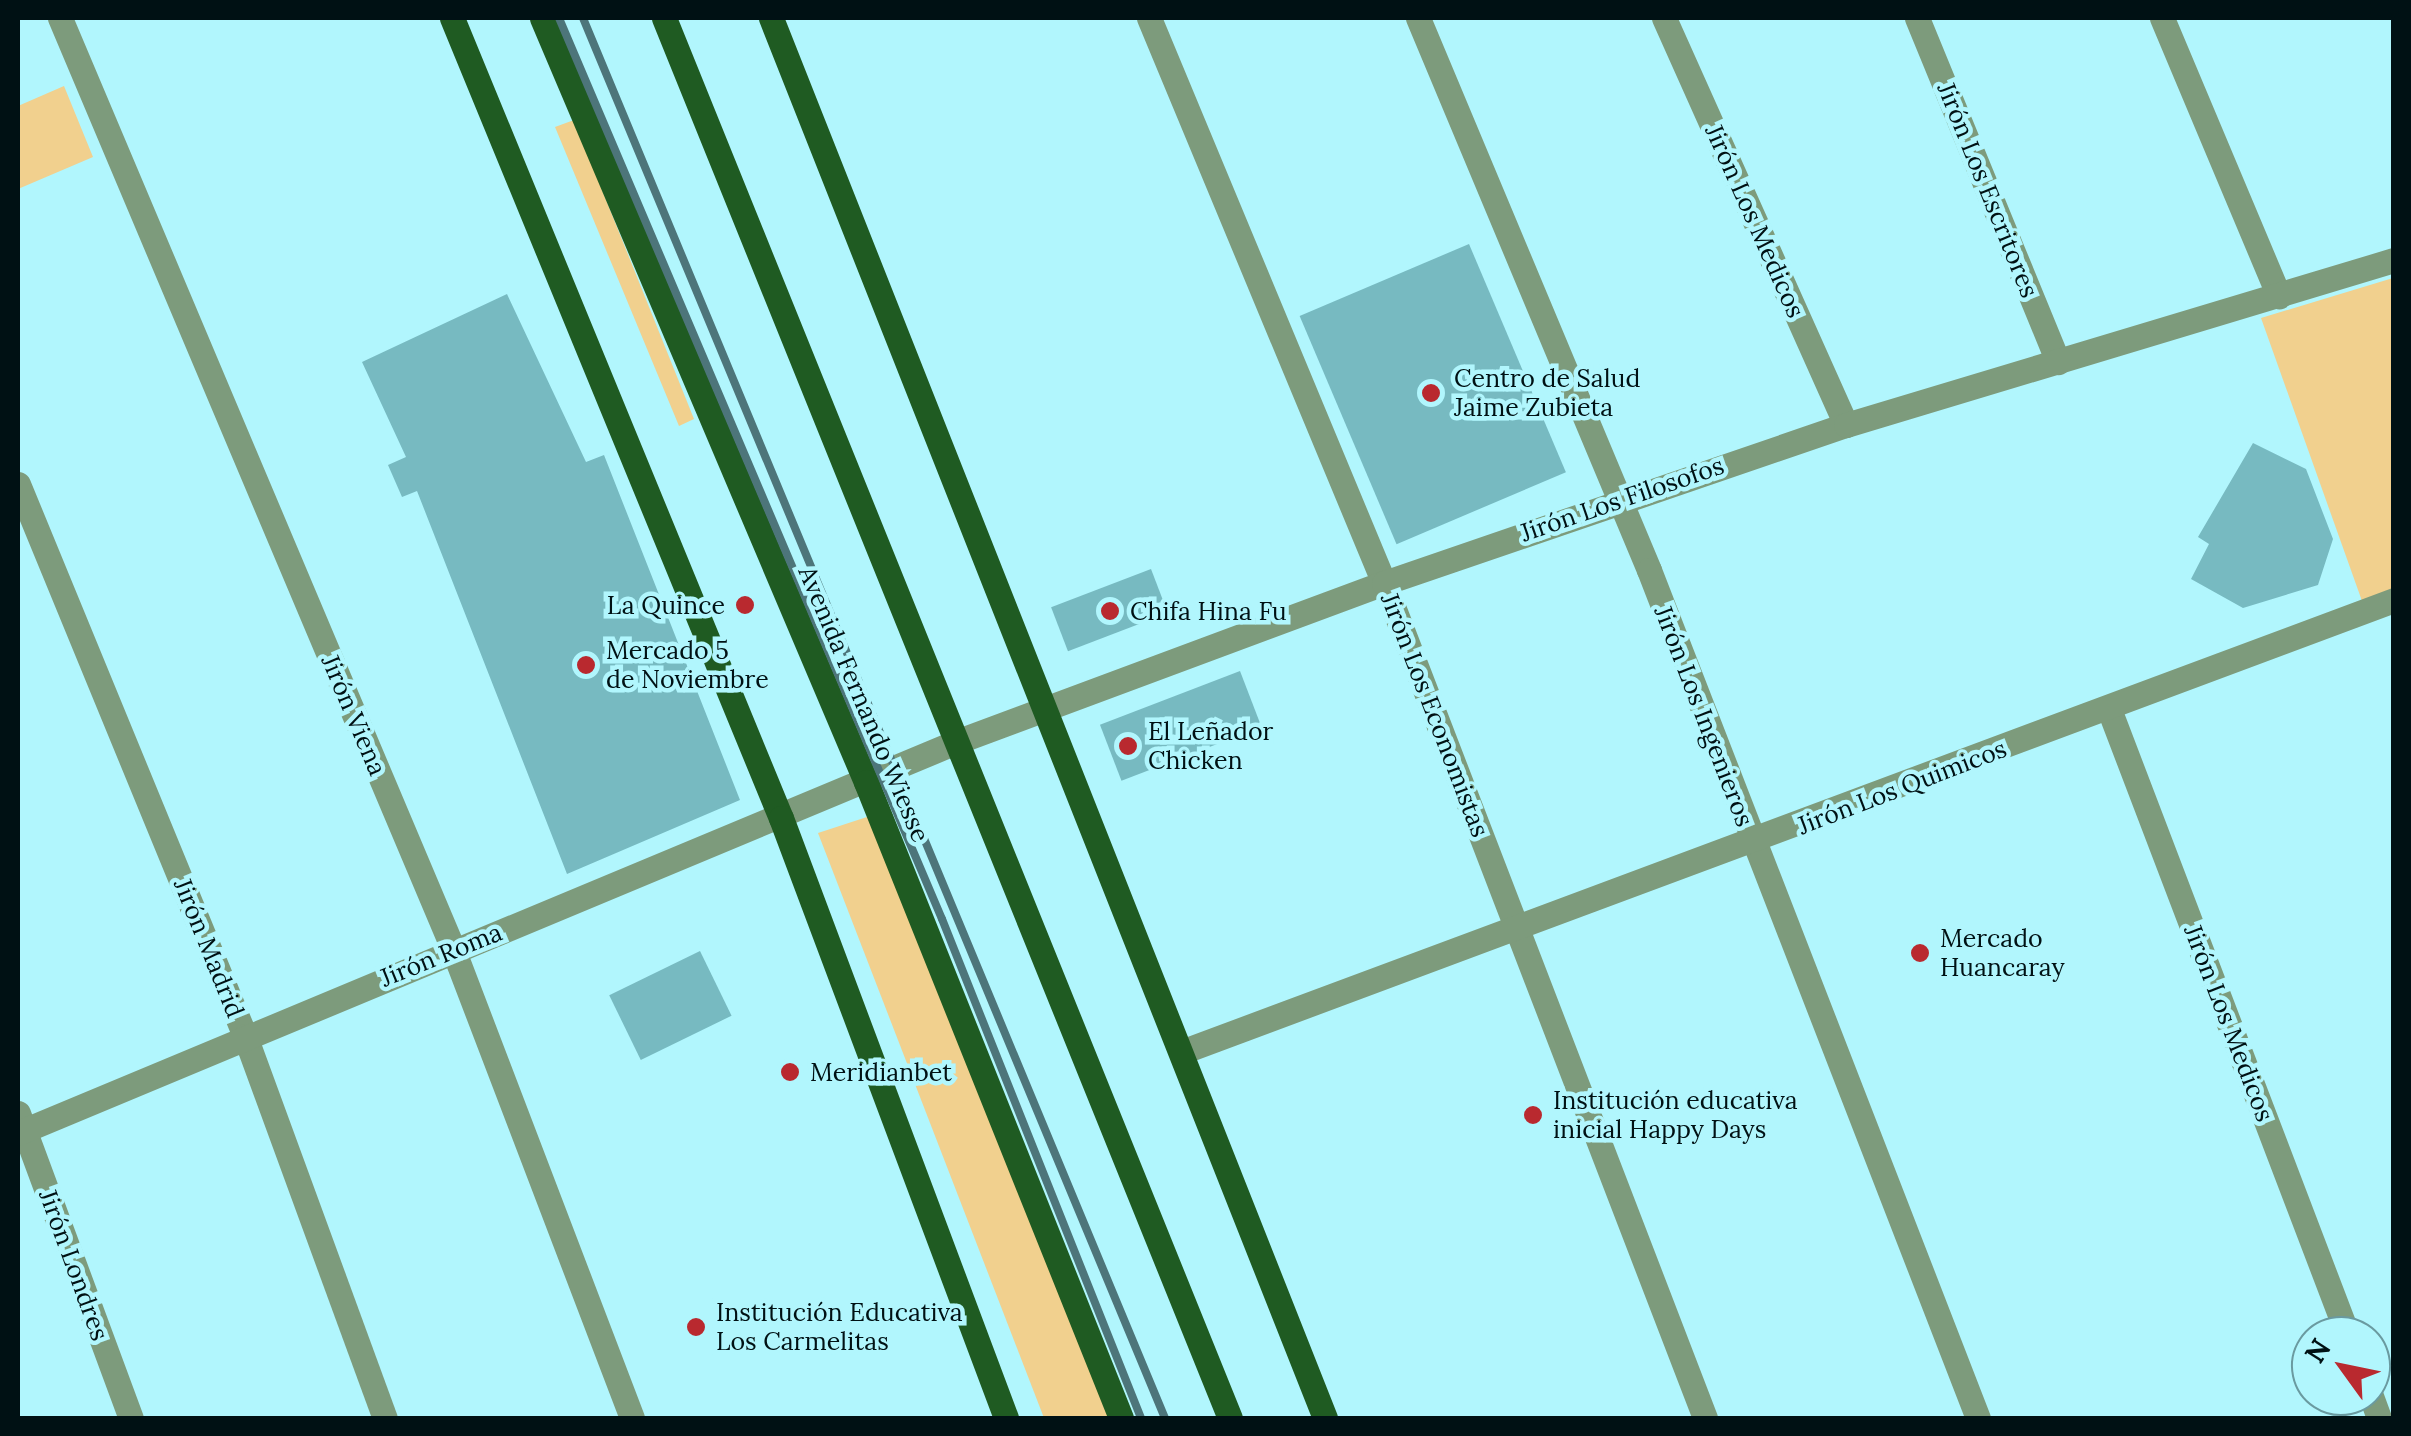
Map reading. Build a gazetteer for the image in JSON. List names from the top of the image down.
{
  "streets": {
    "main road": ["Avenida Fernando Wiesse"],
    "street": [
      "Jirón Los Escritores",
      "Jirón Los Medicos",
      "Jirón Los Filosofos",
      "Jirón Viena",
      "Jirón Los Economistas",
      "Jirón Los Ingenieros",
      "Jirón Los Quimicos",
      "Jirón Madrid",
      "Jirón Roma",
      "Jirón Londres"
    ]
  },
  "crossings": [
    ["Jirón Los Escritores", "Jirón Los Filosofos"],
    ["Jirón Los Medicos", "Jirón Los Filosofos"],
    ["Jirón Los Medicos", "Jirón Los Quimicos"],
    ["Jirón Los Filosofos", "Avenida Fernando Wiesse"],
    ["Jirón Los Filosofos", "Jirón Los Economistas"],
    ["Jirón Los Filosofos", "Jirón Los Ingenieros"],
    ["Jirón Los Filosofos", "Jirón Roma"],
    ["Avenida Fernando Wiesse", "Jirón Roma"],
    ["Jirón Viena", "Jirón Roma"],
    ["Jirón Los Economistas", "Jirón Los Quimicos"],
    ["Jirón Los Ingenieros", "Jirón Los Quimicos"],
    ["Jirón Madrid", "Jirón Roma"],
    ["Jirón Roma", "Jirón Londres"]
  ],
  "places": [
    "Centro de Salud Jaime Zubieta",
    "La Quince",
    "Chifa Hina Fu",
    "Mercado 5 de Noviembre",
    "El Leñador Chicken",
    "Mercado Huancaray",
    "Meridianbet",
    "Institución educativa inicial Happy Days",
    "Institución Educativa Los Carmelitas"
  ],
  "north": "top left"
}
